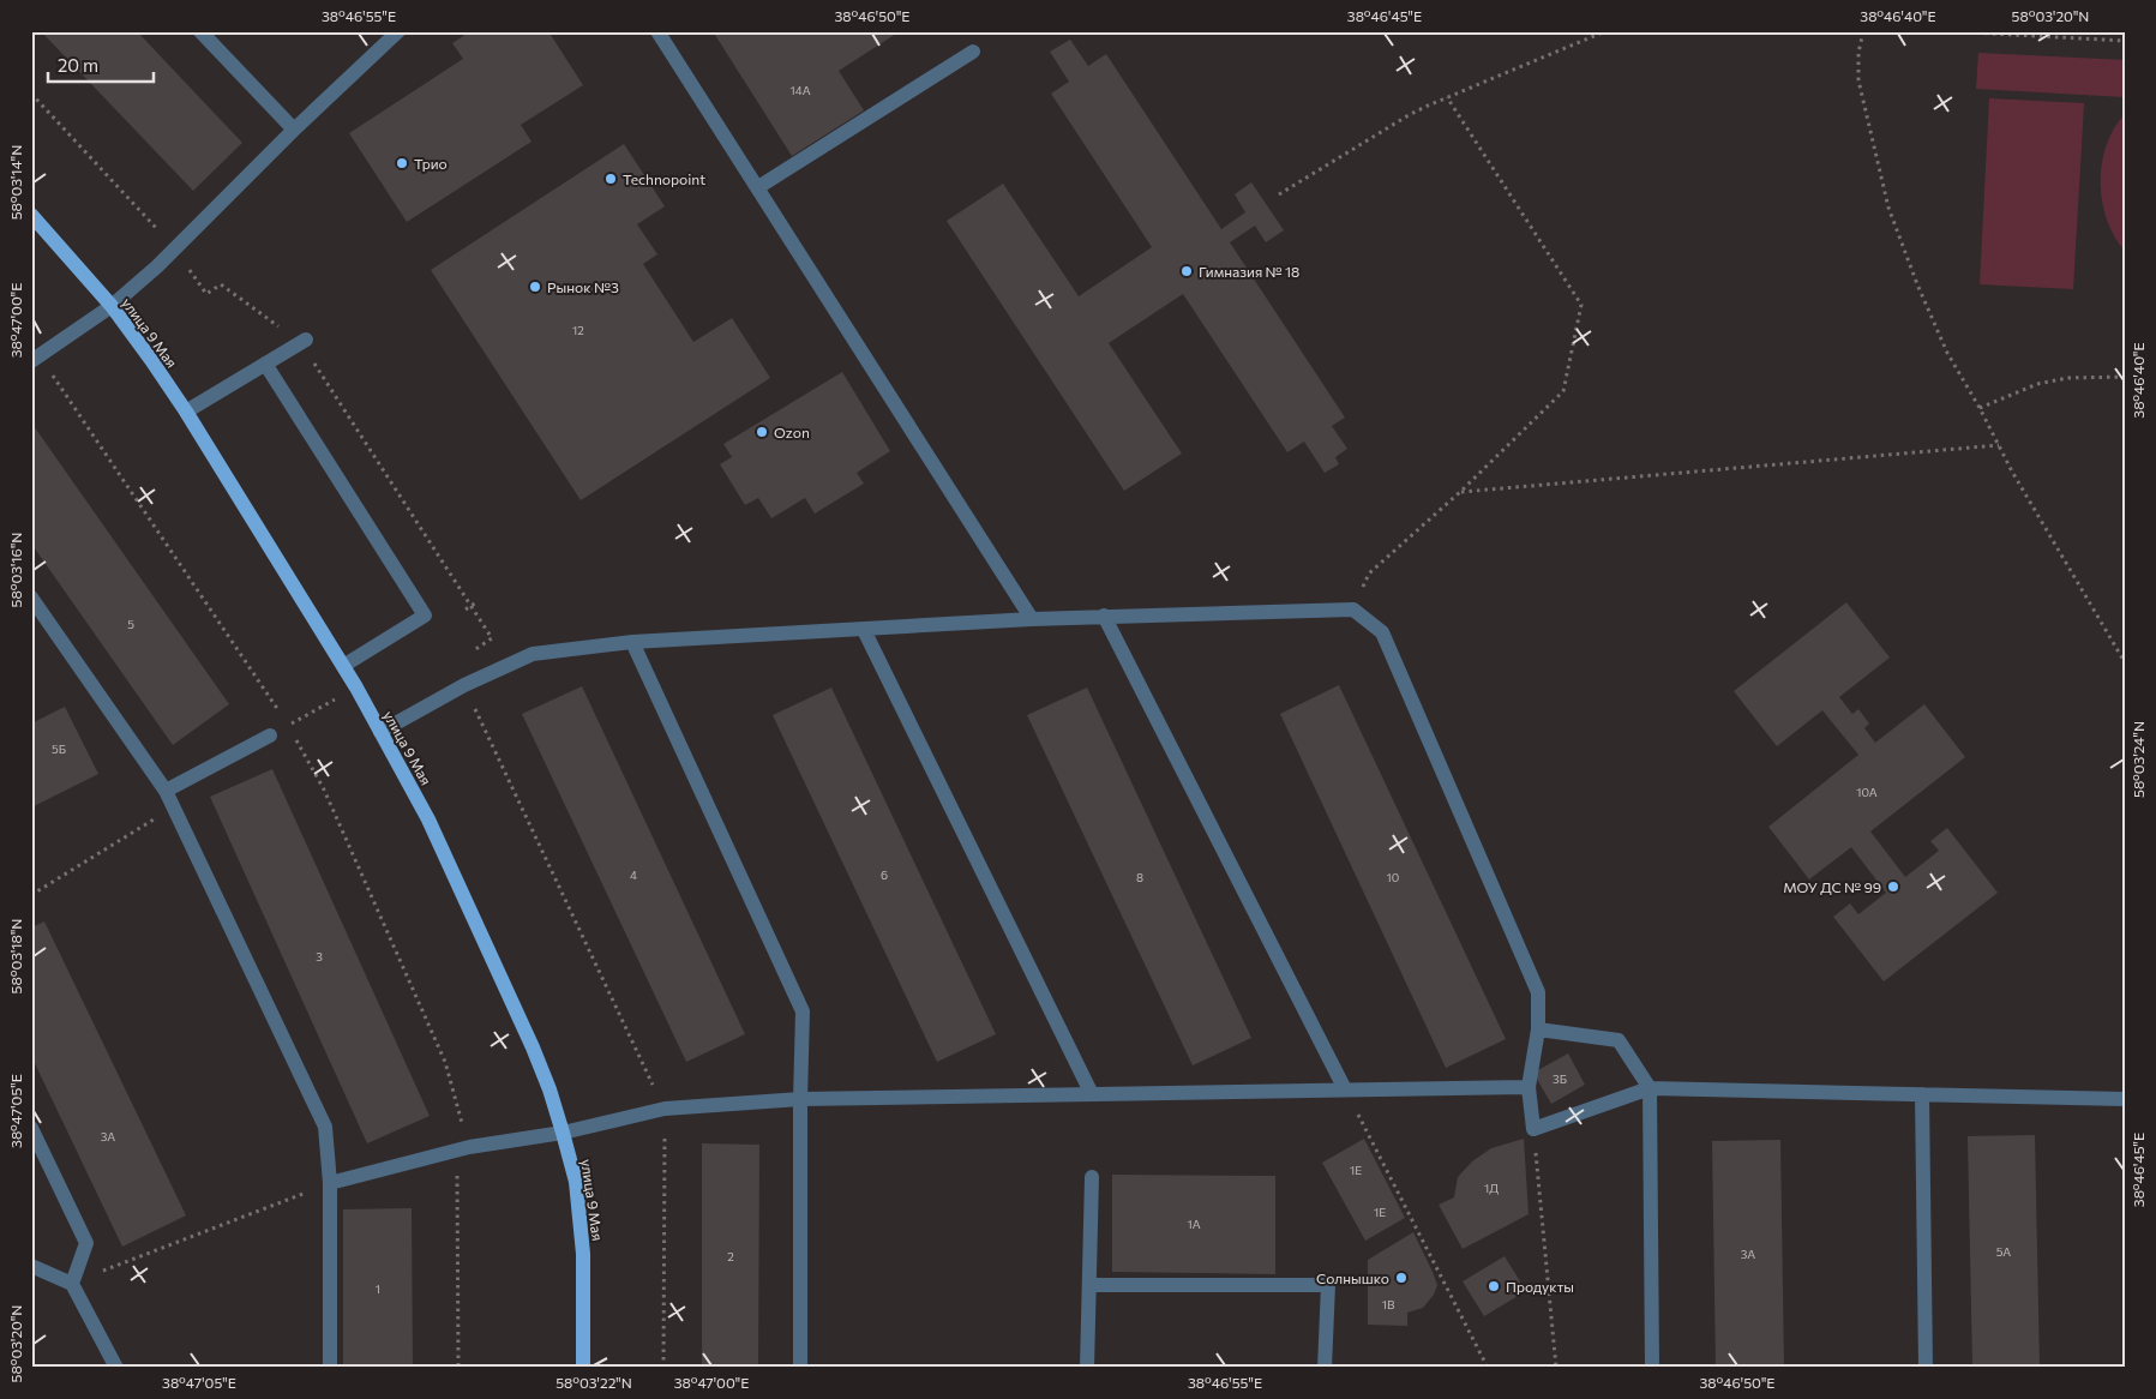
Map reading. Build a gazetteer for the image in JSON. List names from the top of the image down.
{
  "streets": {
    "main road": ["улица 9 Мая"]
  },
  "places": [
    "Трио",
    "Technopoint",
    "Гимназия № 18",
    "Рынок №3",
    "Ozon",
    "МОУ ДС № 99",
    "Солнышко",
    "Продукты"
  ],
  "house_numbers": [
    "14А",
    "12",
    "5",
    "5Б",
    "10А",
    "4",
    "6",
    "8",
    "10",
    "3",
    "3Б",
    "3А",
    "1Е",
    "1Д",
    "1Е",
    "1А",
    "5А",
    "3А",
    "2",
    "1",
    "1В"
  ],
  "scale_bar": "20 m",
  "coordinates": [
    "38°46'55\"E",
    "38°46'50\"E",
    "38°46'45\"E",
    "38°46'40\"E",
    "58°03'20\"N",
    "58°03'14\"N",
    "38°47'00\"E",
    "58°03'16\"N",
    "58°03'24\"N",
    "58°03'18\"N",
    "38°47'05\"E",
    "58°03'22\"N"
  ]
}
